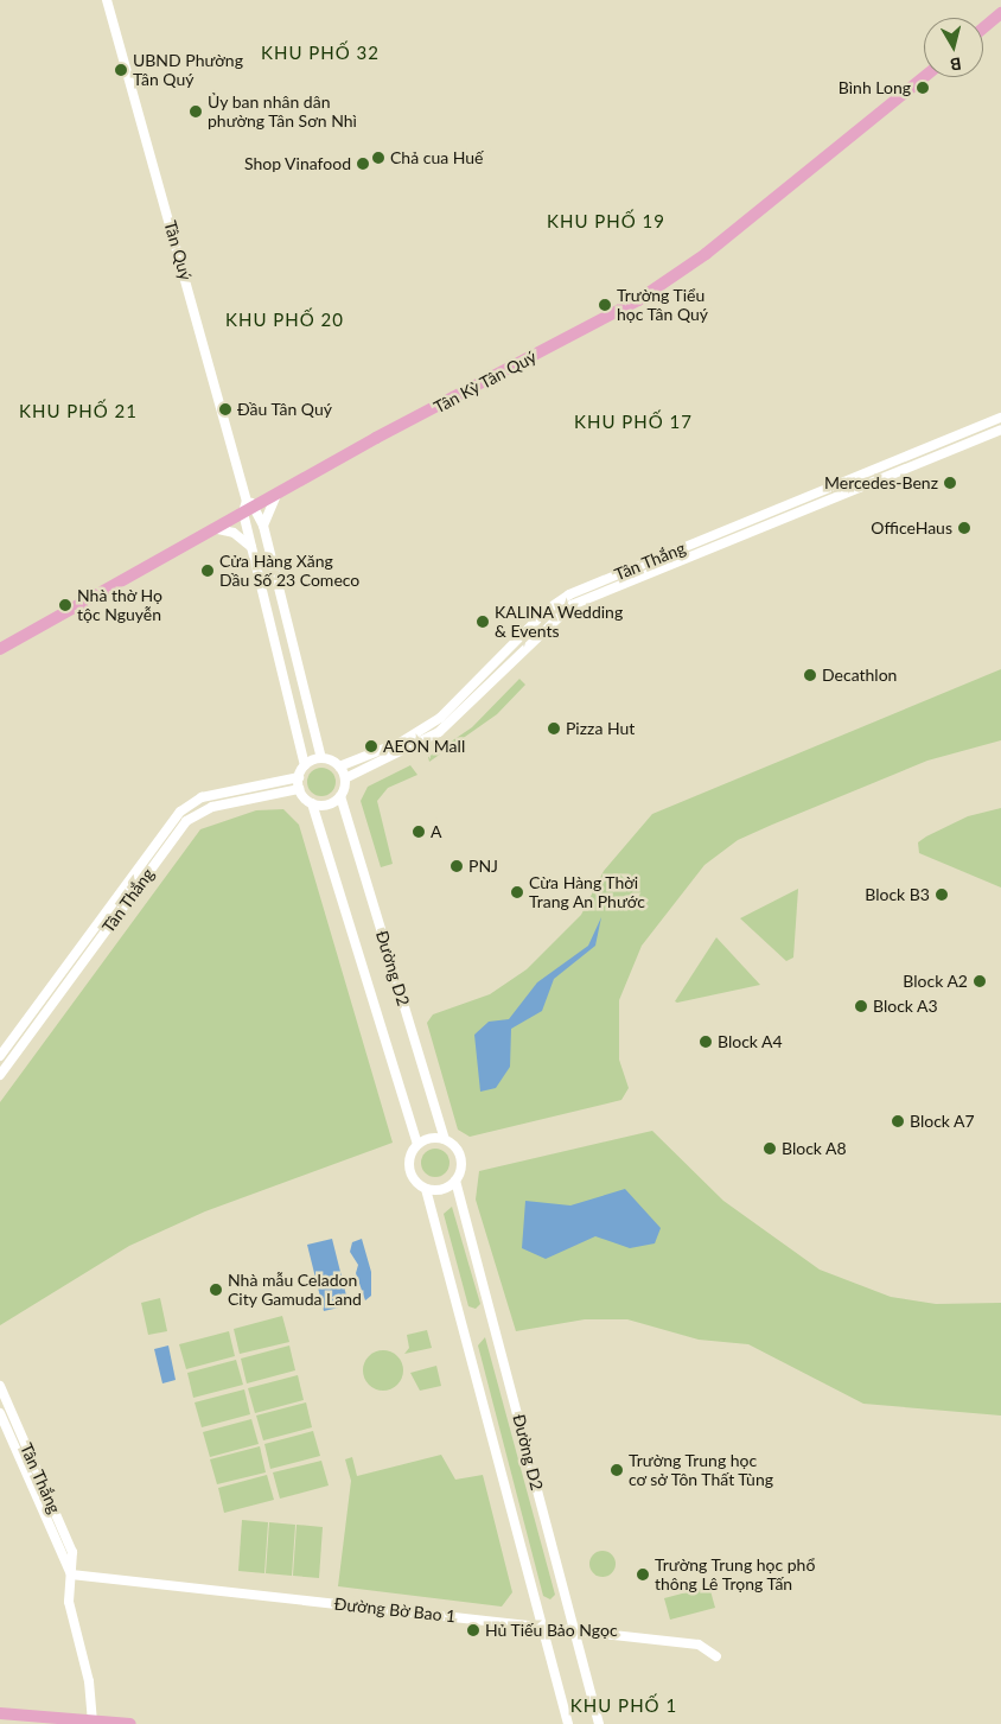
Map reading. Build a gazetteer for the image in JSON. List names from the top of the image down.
{
  "streets": {
    "main road": ["Tân Kỳ Tân Quý"],
    "street": [
      "Tân Quý",
      "Tân Thắng",
      "Đường D2",
      "Đường Bờ Bao 1"
    ]
  },
  "crossings": [
    ["Tân Quý", "Tân Kỳ Tân Quý"],
    ["Tân Thắng", "Đường D2"],
    ["Tân Thắng", "Đường Bờ Bao 1"],
    ["Đường D2", "Đường Bờ Bao 1"]
  ],
  "districts": [
    "KHU PHỐ 32",
    "KHU PHỐ 19",
    "KHU PHỐ 20",
    "KHU PHỐ 21",
    "KHU PHỐ 17",
    "KHU PHỐ 1"
  ],
  "places": [
    "UBND Phường Tân Quý",
    "Bình Long",
    "Ủy ban nhân dân phường Tân Sơn Nhì",
    "Chả cua Huế",
    "Shop Vinafood",
    "Trường Tiểu học Tân Quý",
    "Đầu Tân Quý",
    "Mercedes-Benz",
    "OfficeHaus",
    "Cửa Hàng Xăng Dầu Số 23 Comeco",
    "Nhà thờ Họ tộc Nguyễn",
    "KALINA Wedding & Events",
    "Decathlon",
    "Pizza Hut",
    "AEON Mall",
    "A",
    "PNJ",
    "Cừa Hàng Thời Trang An Phước",
    "Block B3",
    "Block A2",
    "Block A3",
    "Block A4",
    "Block A7",
    "Block A8",
    "Nhà mẫu Celadon City Gamuda Land",
    "Trường Trung học cơ sở Tôn Thất Tùng",
    "Trường Trung học phổ thông Lê Trọng Tấn",
    "Hủ Tiếu Bảo Ngọc"
  ],
  "north": "bottom"
}
